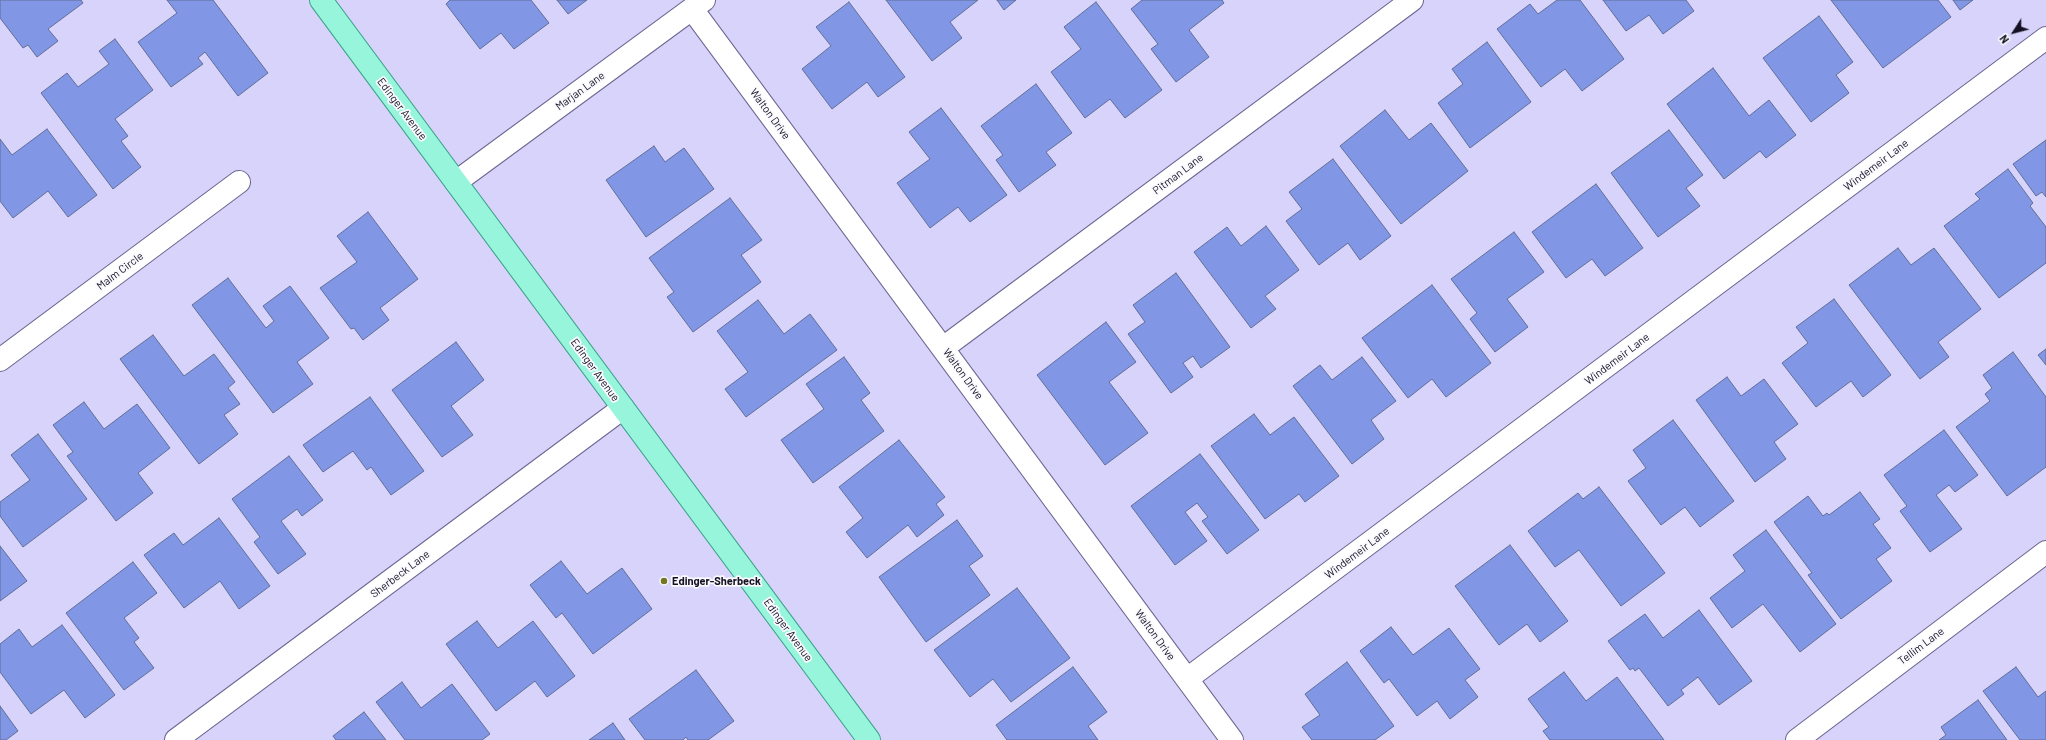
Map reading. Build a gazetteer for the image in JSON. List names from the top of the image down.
{
  "streets": {
    "main road": ["Edinger Avenue"],
    "street": [
      "Marjan Lane",
      "Walton Drive",
      "Windemeir Lane",
      "Pitman Lane",
      "Malm Circle",
      "Sherbeck Lane",
      "Tellim Lane"
    ]
  },
  "crossings": [
    ["Marjan Lane", "Edinger Avenue"],
    ["Marjan Lane", "Walton Drive"],
    ["Edinger Avenue", "Sherbeck Lane"],
    ["Walton Drive", "Windemeir Lane"],
    ["Walton Drive", "Pitman Lane"]
  ],
  "places": ["Edinger-Sherbeck"],
  "north": "bottom left"
}
